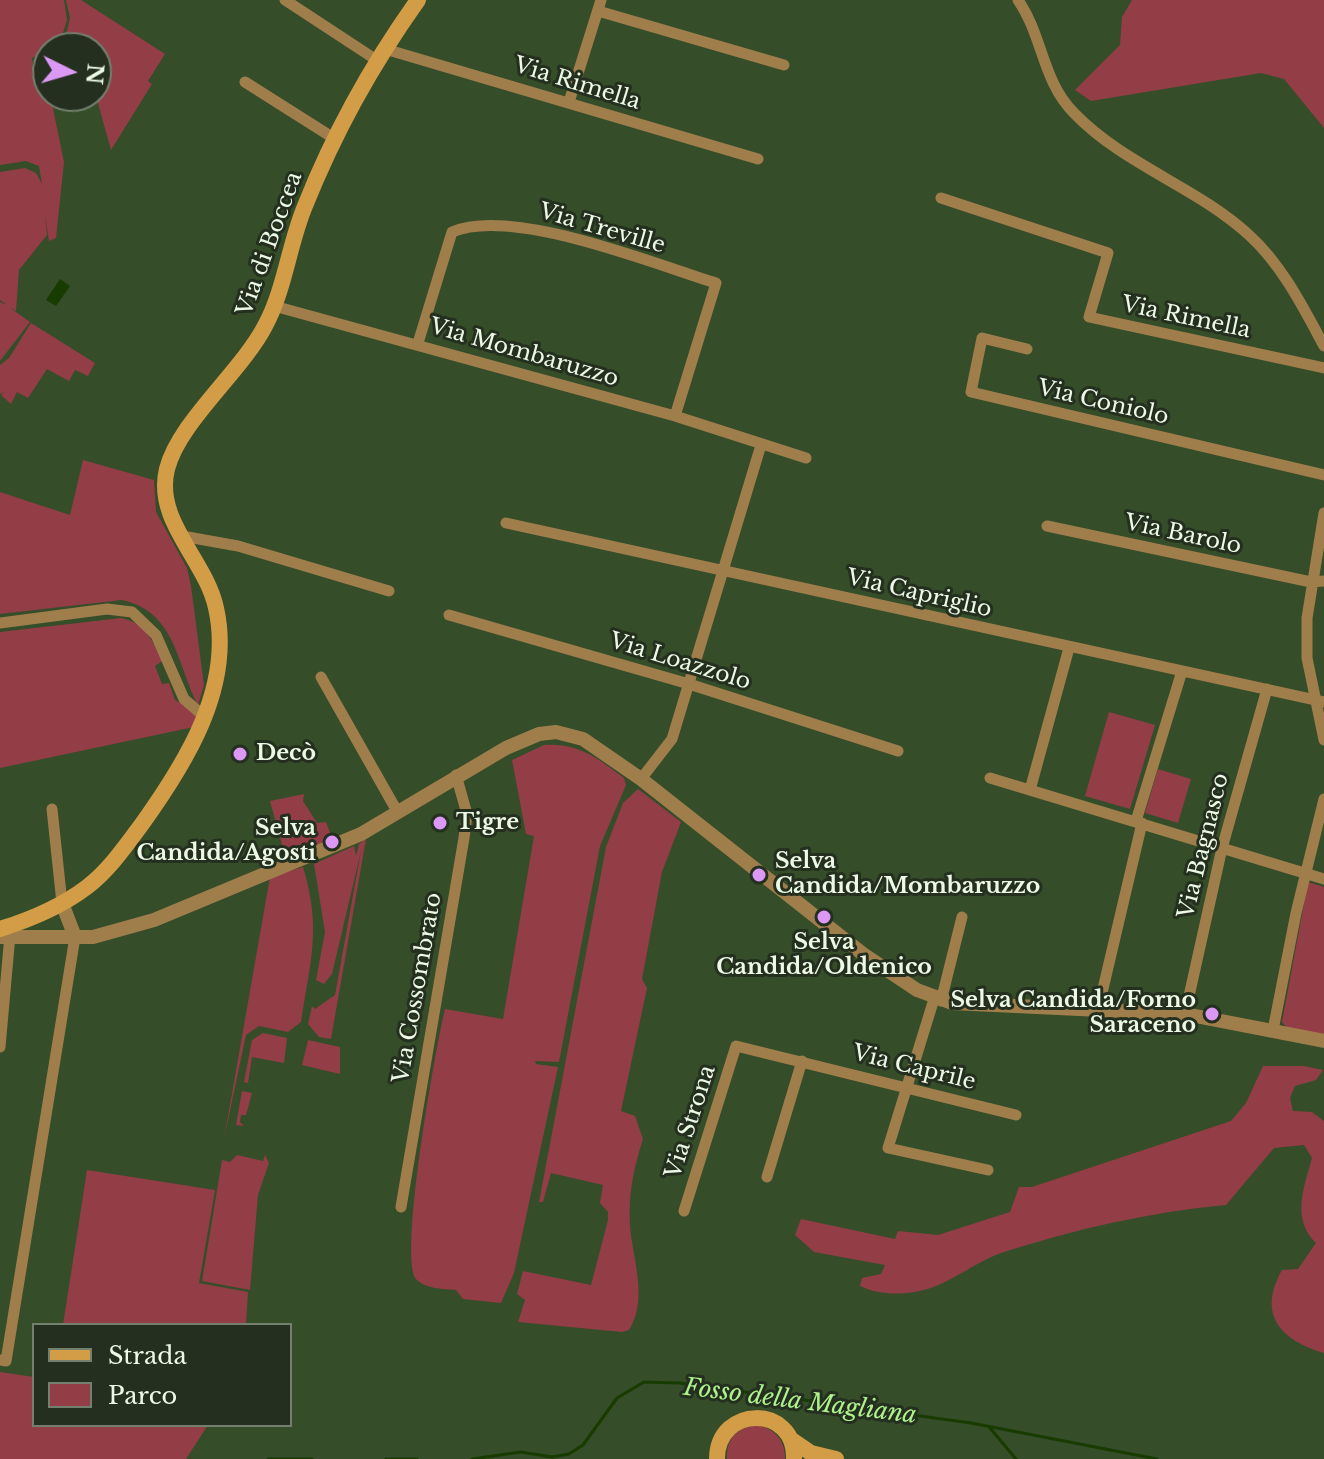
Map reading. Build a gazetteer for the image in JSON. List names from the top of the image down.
{
  "streets": {
    "main road": ["Via di Boccea"],
    "street": [
      "Via Rimella",
      "Via Treville",
      "Via Mombaruzzo",
      "Via Coniolo",
      "Via Barolo",
      "Via Capriglio",
      "Via Loazzolo",
      "Via Bagnasco",
      "Via Cossombrato",
      "Via Caprile",
      "Via Strona"
    ]
  },
  "crossings": [
    ["Via Rimella", "Via di Boccea"],
    ["Via Treville", "Via Mombaruzzo"],
    ["Via di Boccea", "Via Mombaruzzo"],
    ["Via Capriglio", "Via Bagnasco"],
    ["Via Caprile", "Via Strona"]
  ],
  "water": ["Fosso della Magliana"],
  "places": [
    "Decò",
    "Tigre",
    "Selva Candida/Agosti",
    "Selva Candida/Mombaruzzo",
    "Selva Candida/Oldenico",
    "Selva Candida/Forno Saraceno"
  ],
  "legend": ["Strada", "Parco"],
  "north": "right"
}
